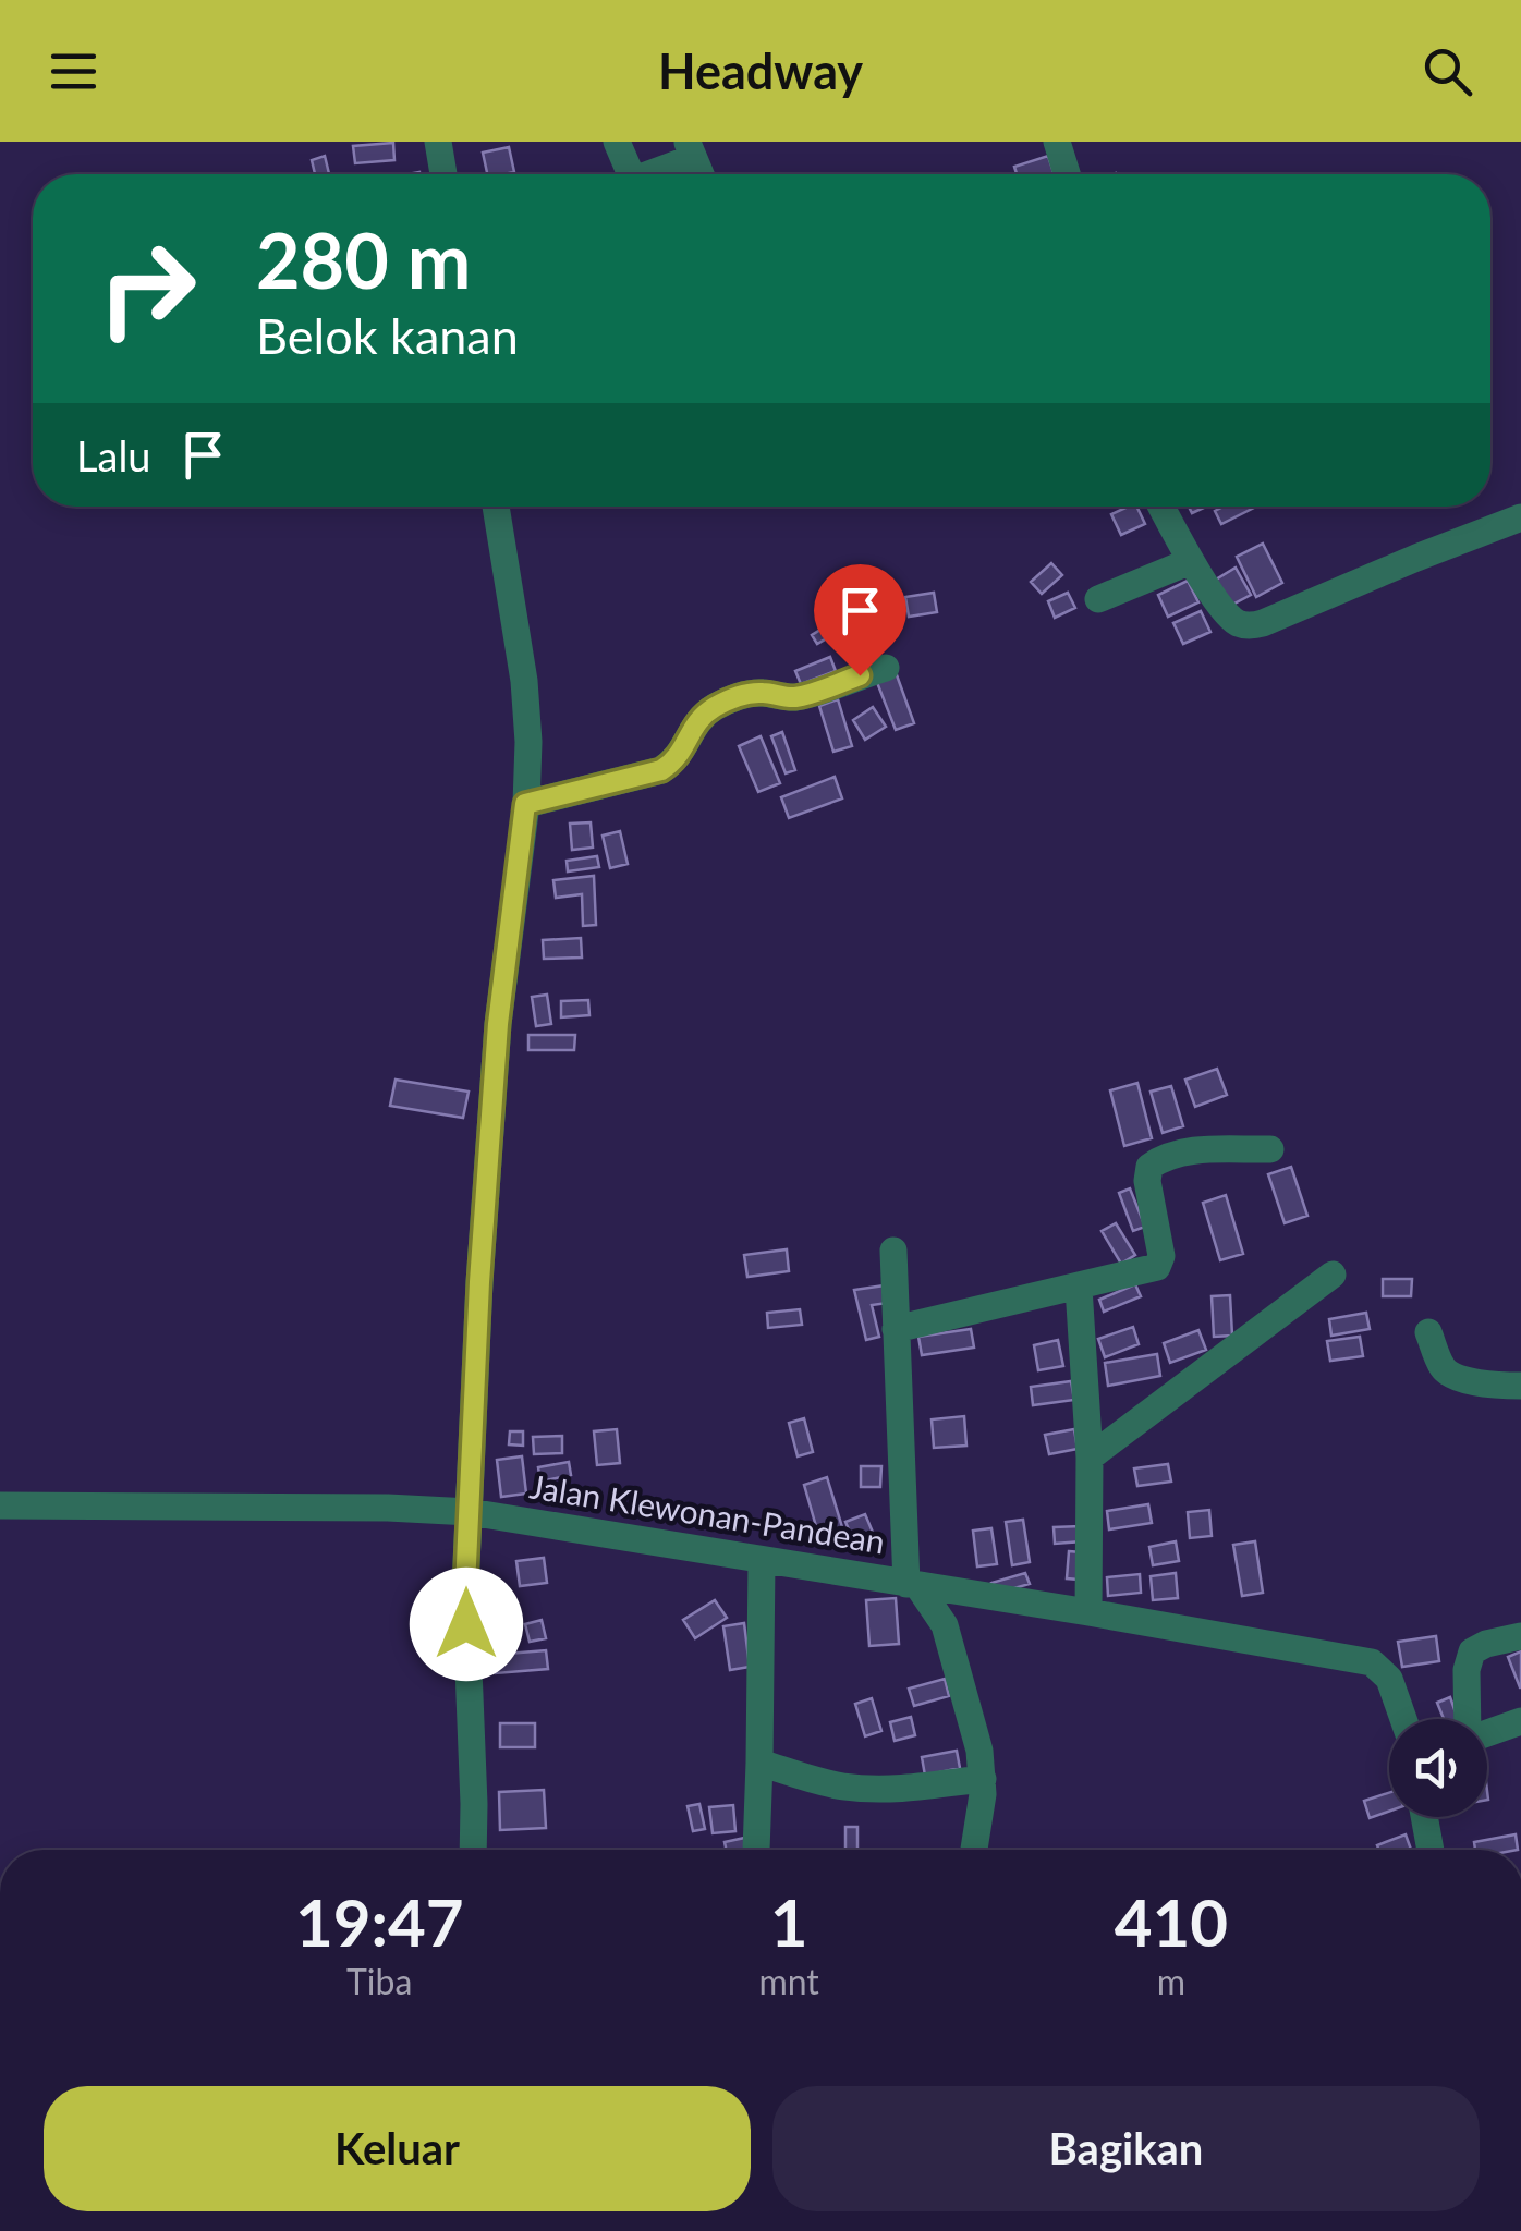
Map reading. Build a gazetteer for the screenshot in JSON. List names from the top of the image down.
{
  "streets": {
    "street": ["Jalan Klewonan-Pandean"]
  },
  "page": {
    "header": "Headway",
    "turn": ["280 m", "Belok kanan"],
    "then": "Lalu",
    "eta": [
      "19:47",
      "Tiba",
      "1",
      "mnt",
      "410",
      "m"
    ],
    "buttons": ["Keluar", "Bagikan"]
  }
}
